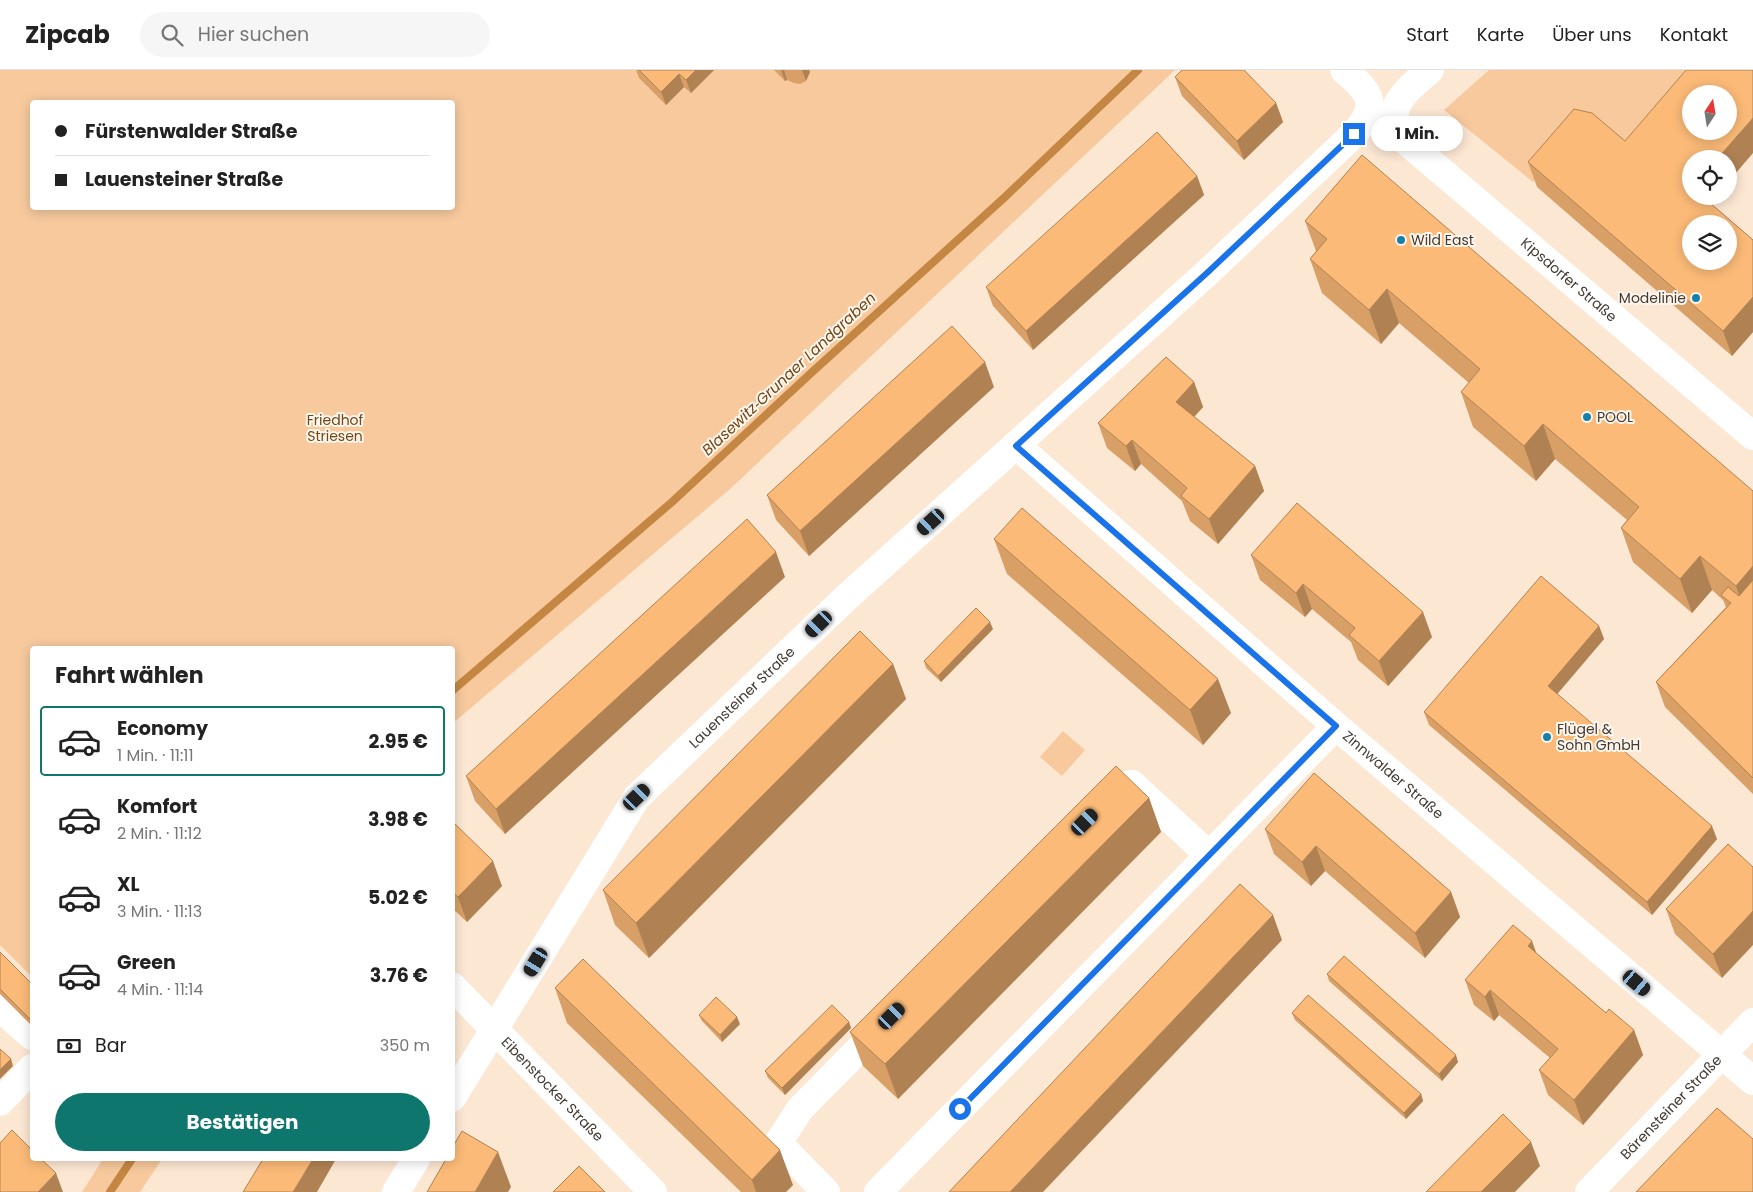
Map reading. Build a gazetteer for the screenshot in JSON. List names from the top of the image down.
{
  "streets": {
    "street": [
      "Kipsdorfer Straße",
      "Lauensteiner Straße",
      "Zinnwalder Straße",
      "Eibenstocker Straße",
      "Bärensteiner Straße"
    ]
  },
  "crossings": [
    ["Lauensteiner Straße", "Zinnwalder Straße"],
    ["Lauensteiner Straße", "Eibenstocker Straße"],
    ["Zinnwalder Straße", "Bärensteiner Straße"]
  ],
  "water": ["Blasewitz‐Grunaer Landgraben"],
  "parks": ["Friedhof Striesen"],
  "places": [
    "Wild East",
    "Modelinie",
    "POOL",
    "Flügel & Sohn GmbH"
  ],
  "north": "top",
  "page": {
    "header": "Zipcab",
    "search": "Hier suchen",
    "nav": [
      "Start",
      "Karte",
      "Über uns",
      "Kontakt"
    ],
    "banner": ["Fürstenwalder Straße", "Lauensteiner Straße"],
    "bubble": "1 Min.",
    "heading": "Fahrt wählen",
    "list": [
      {
        "name": "Economy",
        "note": "1 Min. · 11:11",
        "value": "2.95 €"
      },
      {
        "name": "Komfort",
        "note": "2 Min. · 11:12",
        "value": "3.98 €"
      },
      {
        "name": "XL",
        "note": "3 Min. · 11:13",
        "value": "5.02 €"
      },
      {
        "name": "Green",
        "note": "4 Min. · 11:14",
        "value": "3.76 €"
      }
    ],
    "pay": ["Bar", "350 m"],
    "buttons": "Bestätigen"
  }
}
